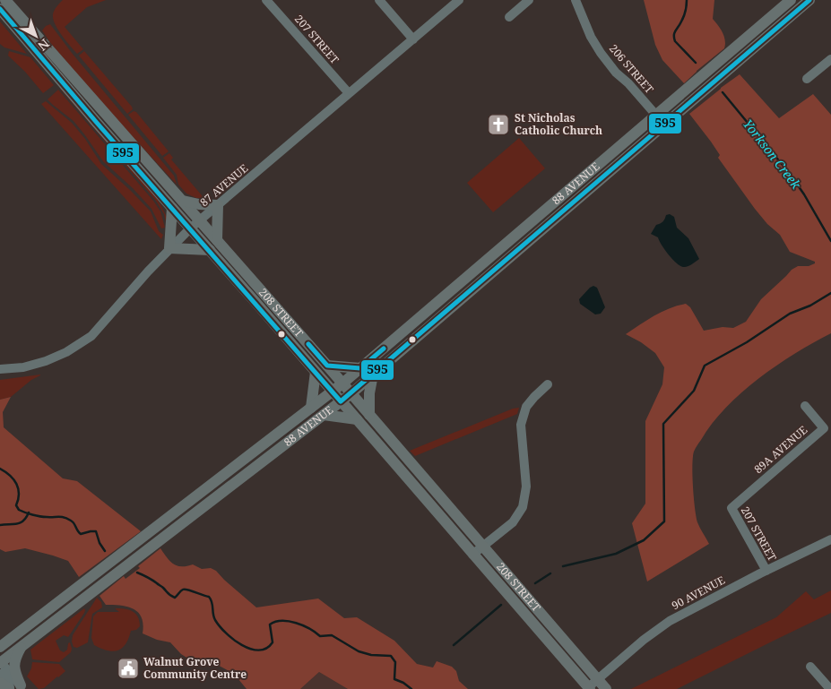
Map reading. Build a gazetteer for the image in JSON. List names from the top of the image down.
{
  "streets": {
    "main road": ["88 AVENUE", "208 STREET"],
    "street": [
      "207 STREET",
      "206 STREET",
      "87 AVENUE",
      "89A AVENUE",
      "90 AVENUE"
    ]
  },
  "crossings": [
    ["207 STREET", "87 AVENUE"],
    ["207 STREET", "89A AVENUE"],
    ["207 STREET", "90 AVENUE"],
    ["206 STREET", "88 AVENUE"],
    ["88 AVENUE", "208 STREET"],
    ["87 AVENUE", "208 STREET"],
    ["208 STREET", "90 AVENUE"]
  ],
  "water": ["Yorkson Creek"],
  "places": {
    "church": ["St Nicholas Catholic Church"],
    "public building": ["Walnut Grove Community Centre"]
  },
  "lines": ["transit line 595"],
  "north": "bottom right"
}
